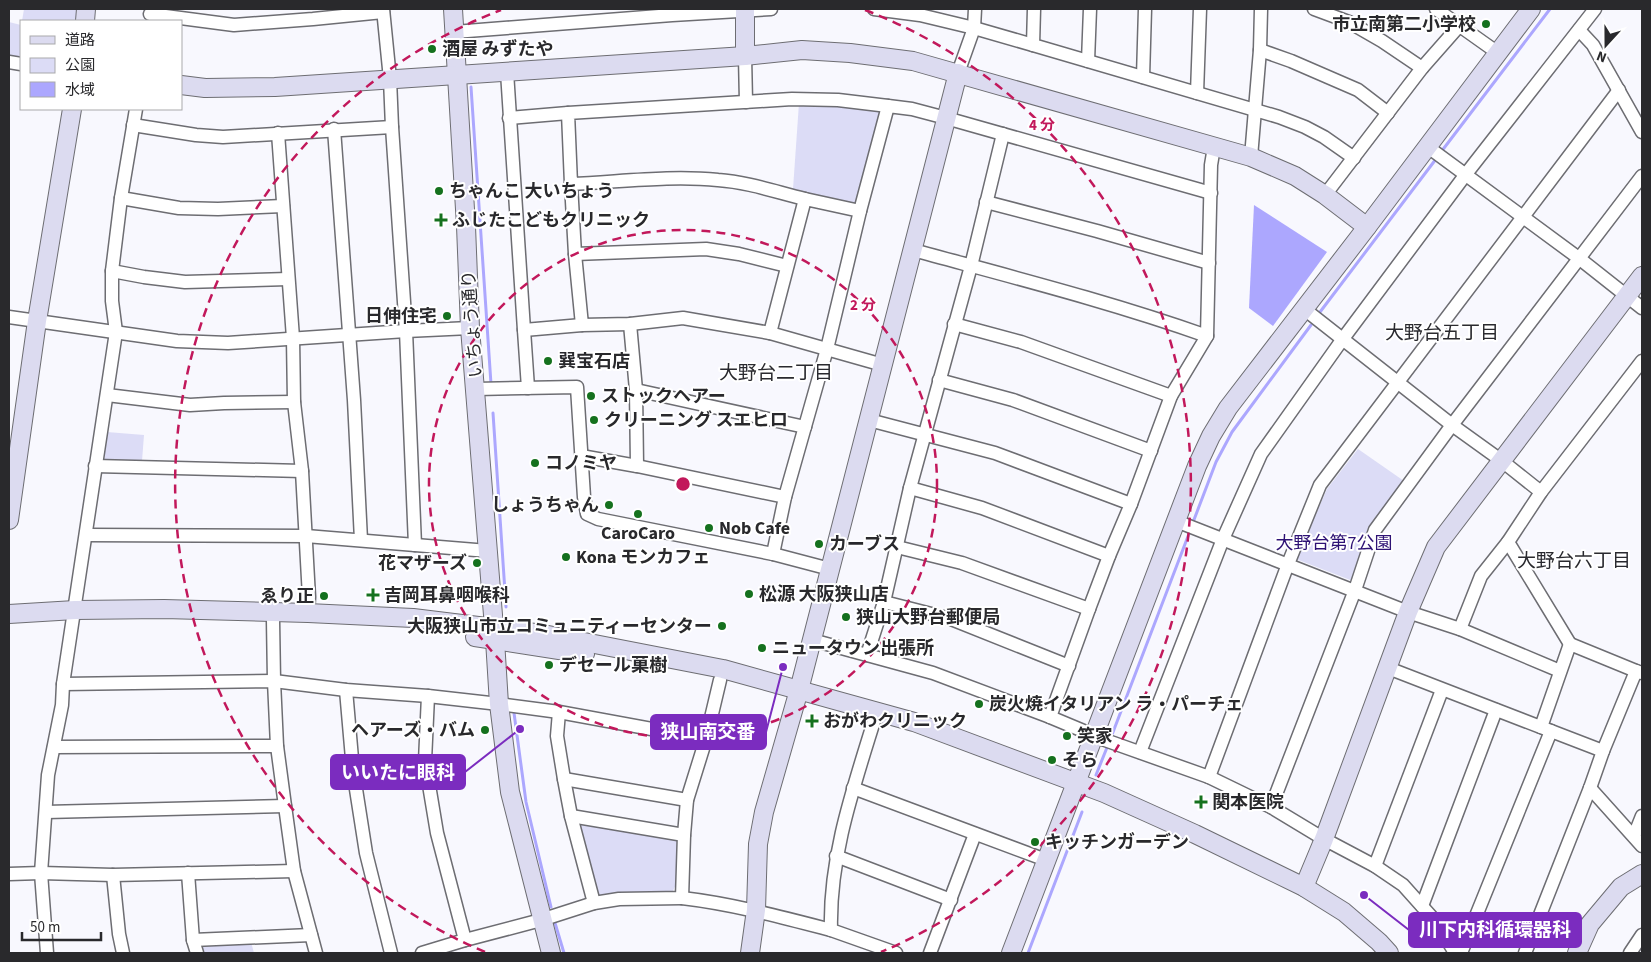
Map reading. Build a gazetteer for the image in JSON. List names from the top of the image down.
{
  "streets": {
    "street": ["いちょう通り"]
  },
  "districts": ["大野台五丁目", "大野台二丁目", "大野台六丁目"],
  "parks": ["大野台第7公園"],
  "places": {
    "other": [
      "市立南第二小学校",
      "酒屋 みずたや",
      "ちゃんこ 大いちょう",
      "日伸住宅",
      "巽宝石店",
      "ストックヘアー",
      "クリーニング スエヒロ",
      "コノミヤ",
      "しょうちゃん",
      "CaroCaro",
      "Nob Cafe",
      "カーブス",
      "Kona モンカフェ",
      "花マザーズ",
      "松源 大阪狭山店",
      "ゑり正",
      "狭山大野台郵便局",
      "大阪狭山市立コミュニティーセンター",
      "ニュータウン出張所",
      "デセール菓樹",
      "狭山南交番",
      "炭火焼イタリアン ラ・パーチェ",
      "いいたに眼科",
      "ヘアーズ・バム",
      "笑家",
      "そら",
      "キッチンガーデン",
      "川下内科循環器科"
    ],
    "health": [
      "ふじたこどもクリニック",
      "吉岡耳鼻咽喉科",
      "おがわクリニック",
      "関本医院"
    ]
  },
  "legend": ["道路", "公園", "水域"],
  "scale_bar": "50 m",
  "north": "bottom",
  "rings": ["4 分", "2 分"]
}
